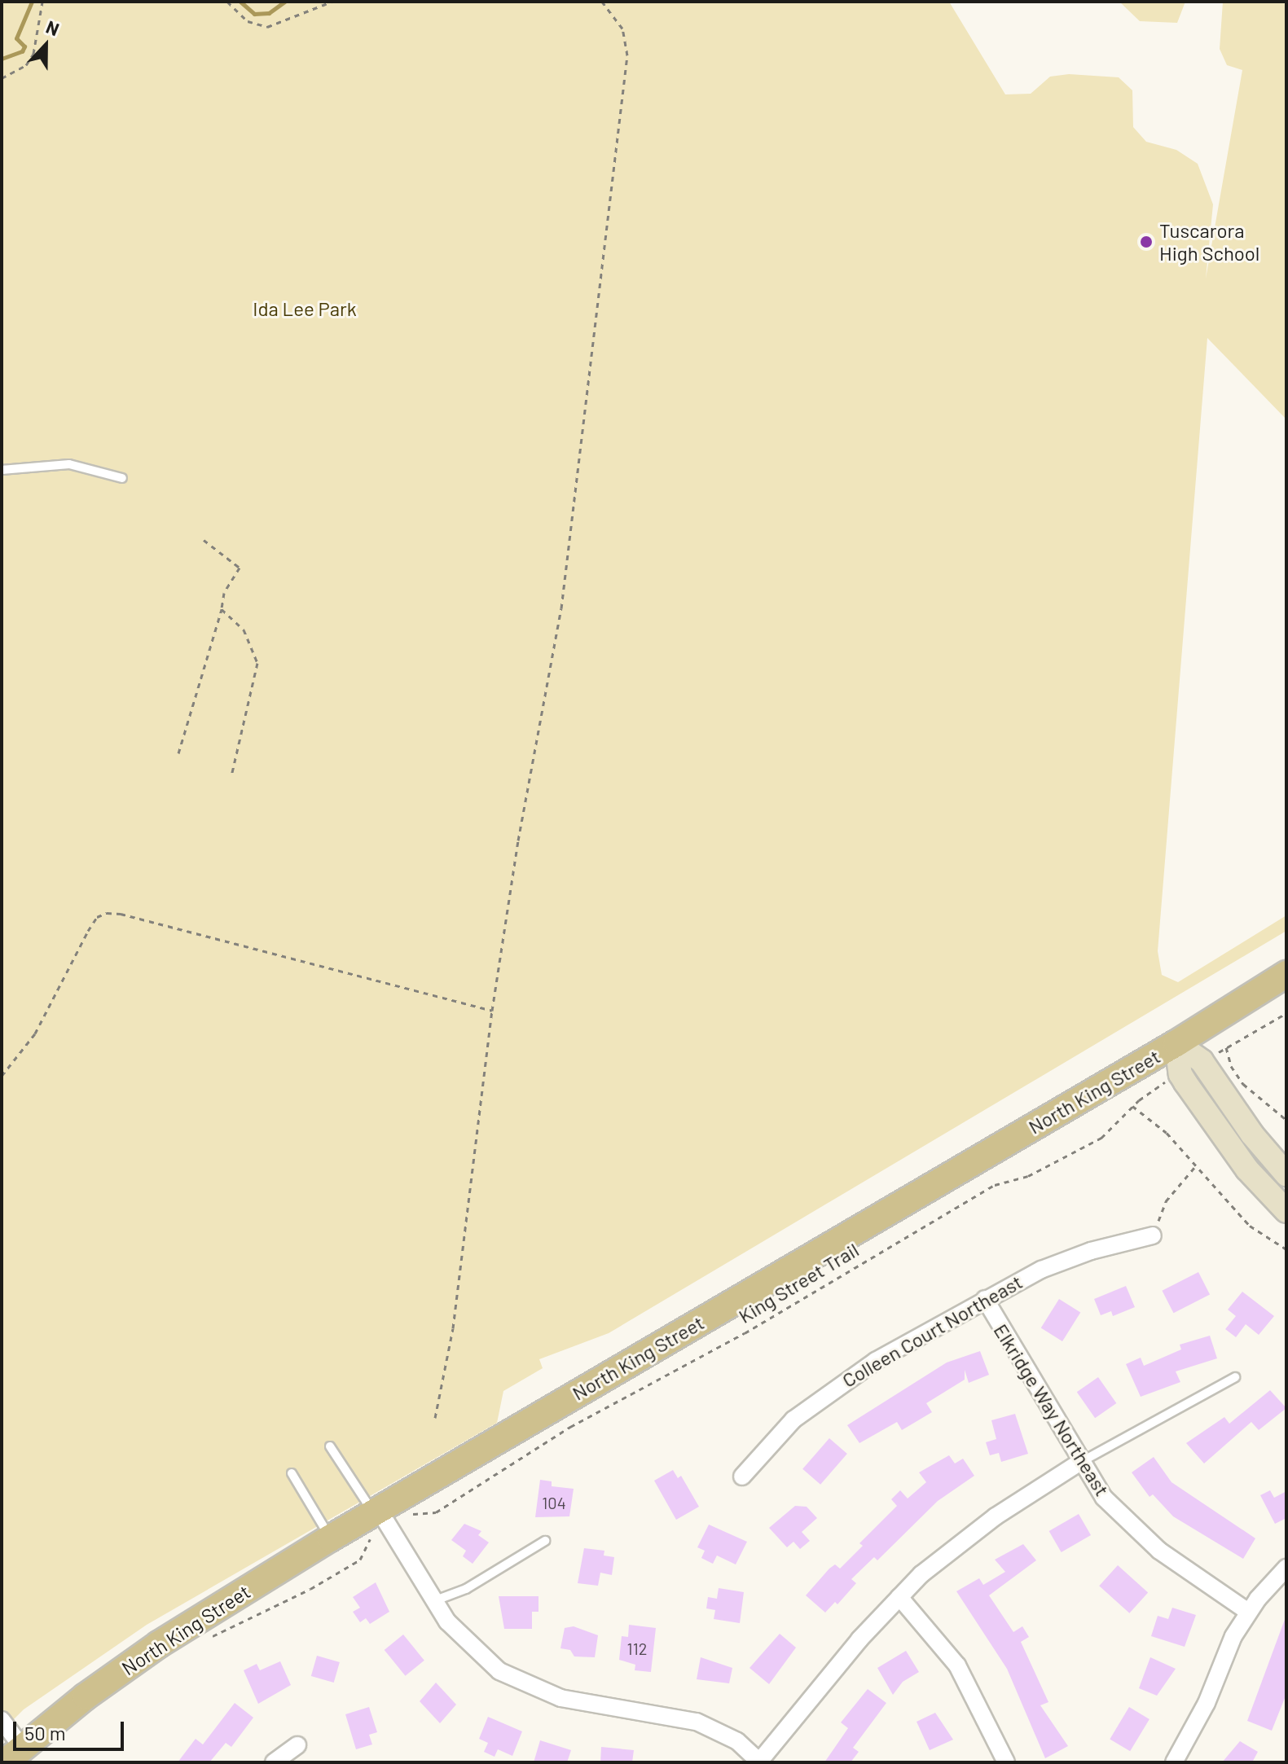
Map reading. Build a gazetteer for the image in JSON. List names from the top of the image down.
{
  "streets": {
    "main road": ["North King Street"],
    "street": ["Colleen Court Northeast", "Elkridge Way Northeast"],
    "path": ["King Street Trail"]
  },
  "crossings": [
    ["North King Street", "King Street Trail"],
    ["Colleen Court Northeast", "Elkridge Way Northeast"]
  ],
  "parks": ["Ida Lee Park"],
  "places": ["Tuscarora High School"],
  "house_numbers": ["104", "112"],
  "scale_bar": "50 m",
  "north": "top"
}
